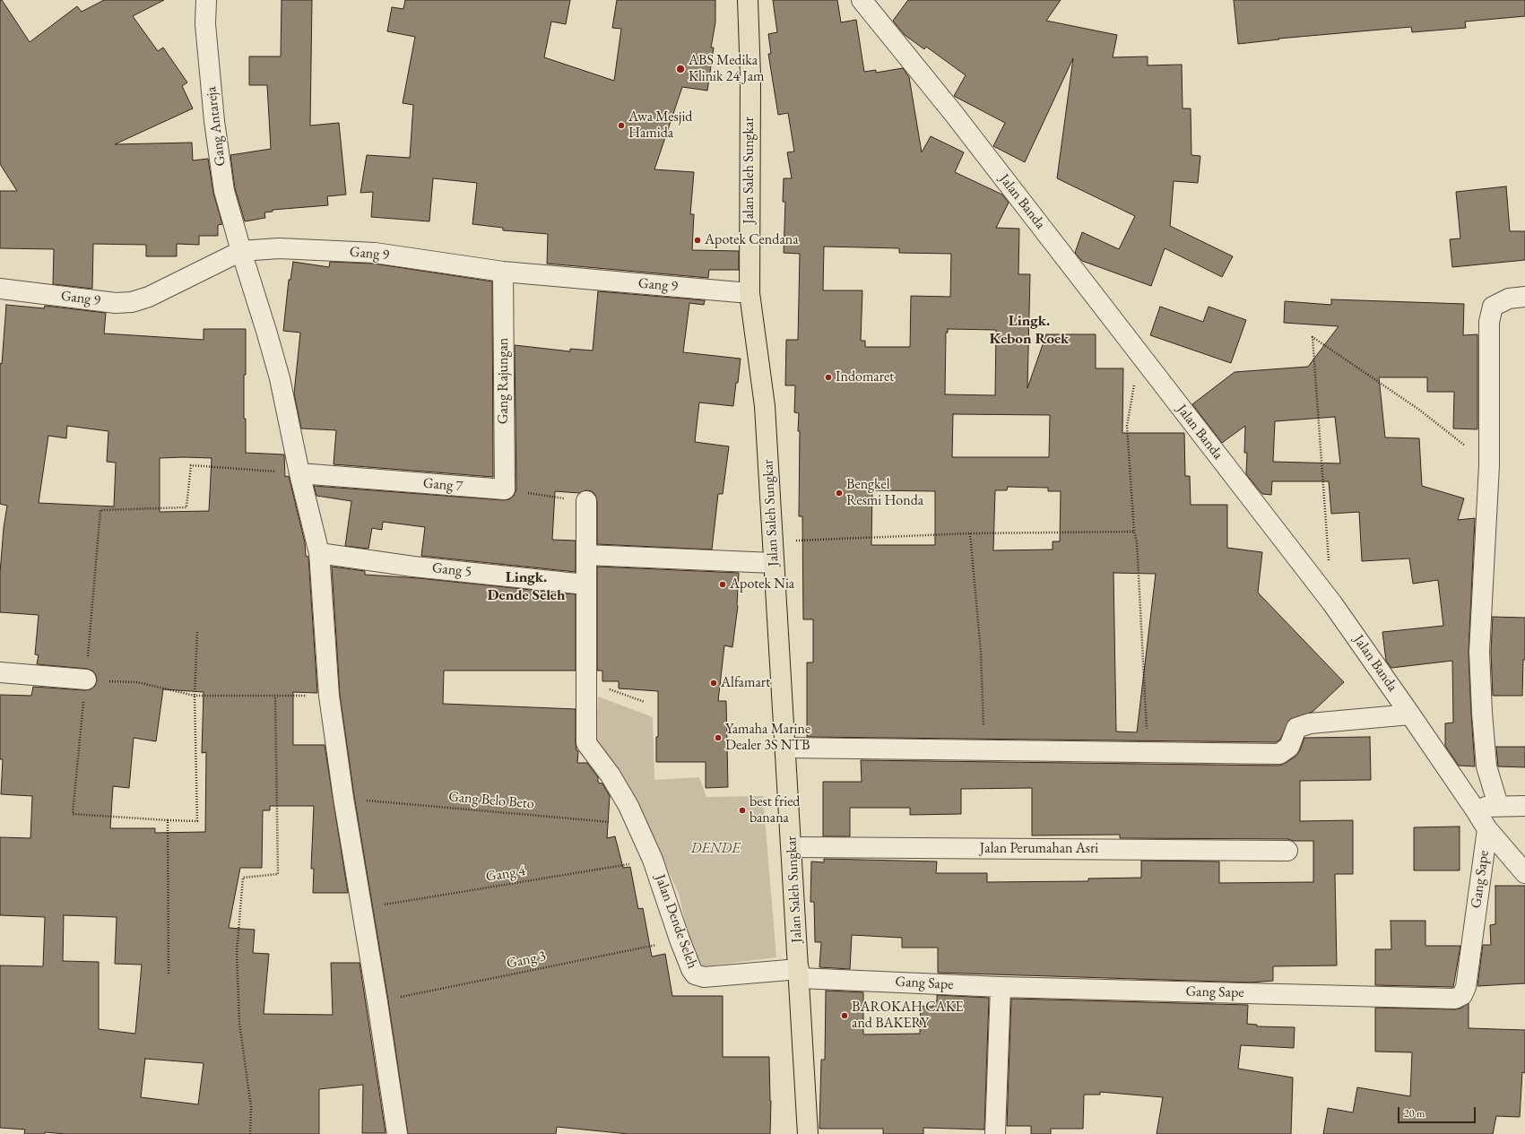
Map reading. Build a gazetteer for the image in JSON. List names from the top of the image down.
{
  "streets": {
    "highway": ["Jalan Saleh Sungkar"],
    "street": [
      "Gang Antareja",
      "Jalan Banda",
      "Gang 9",
      "Gang Rajungan",
      "Gang 7",
      "Gang 5",
      "Jalan Perumahan Asri",
      "Gang Sape",
      "Jalan Dende Seleh"
    ],
    "path": ["Gang Belo Beto", "Gang 4", "Gang 3"]
  },
  "crossings": [
    ["Gang Antareja", "Gang 9"],
    ["Gang Antareja", "Gang 7"],
    ["Gang Antareja", "Gang 5"],
    ["Gang Antareja", "Gang Belo Beto"],
    ["Gang Antareja", "Gang 4"],
    ["Gang Antareja", "Gang 3"],
    ["Jalan Saleh Sungkar", "Gang 9"],
    ["Jalan Saleh Sungkar", "Jalan Perumahan Asri"],
    ["Jalan Saleh Sungkar", "Gang Sape"],
    ["Jalan Saleh Sungkar", "Jalan Dende Seleh"],
    ["Jalan Banda", "Gang Sape"],
    ["Gang 9", "Gang Rajungan"],
    ["Gang Rajungan", "Gang 7"],
    ["Gang 5", "Jalan Dende Seleh"],
    ["Gang Belo Beto", "Jalan Dende Seleh"],
    ["Gang 4", "Jalan Dende Seleh"],
    ["Gang Sape", "Jalan Dende Seleh"],
    ["Jalan Dende Seleh", "Gang 3"]
  ],
  "districts": ["Lingk. Kebon Roek", "Lingk. Dende Seleh"],
  "parks": ["DENDE"],
  "places": [
    "ABS Medika Klinik 24 Jam",
    "Awa Mesjid Hamida",
    "Apotek Cendana",
    "Indomaret",
    "Bengkel Resmi Honda",
    "Apotek Nia",
    "Alfamart",
    "Yamaha Marine Dealer 3S NTB",
    "best fried banana",
    "BAROKAH CAKE and BAKERY"
  ],
  "scale_bar": "20 m"
}
